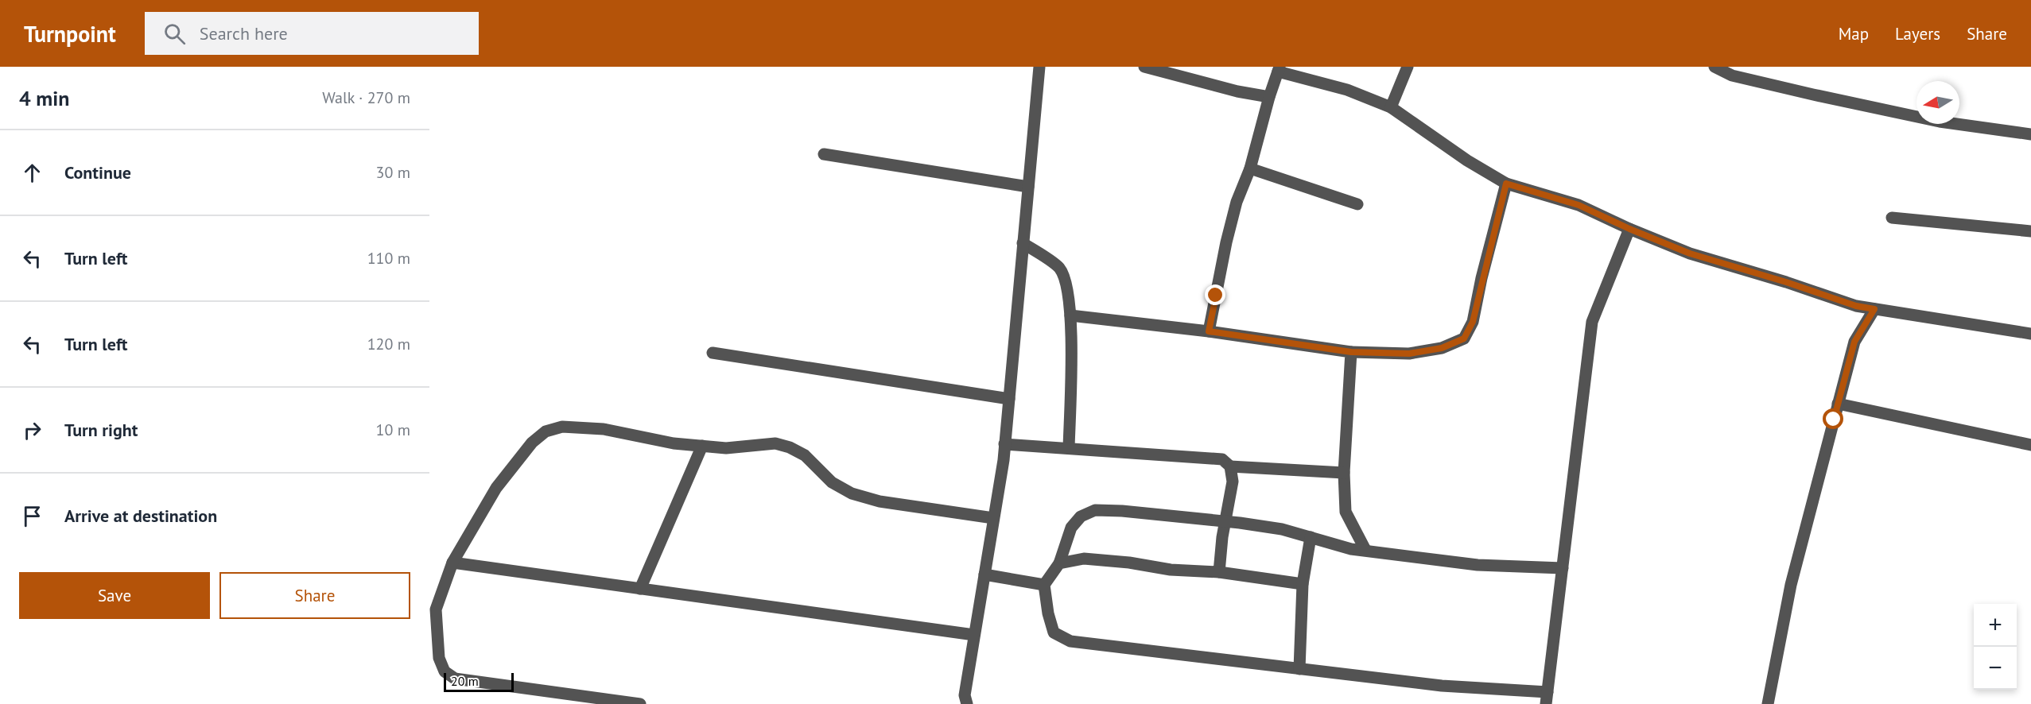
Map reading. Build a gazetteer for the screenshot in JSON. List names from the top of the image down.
{
  "scale_bar": "20 m",
  "north": "left",
  "page": {
    "header": "Turnpoint",
    "search": "Search here",
    "nav": ["Map", "Layers", "Share"],
    "heading": ["4 min", "Walk · 270 m"],
    "list": [
      ["Continue", "30 m"],
      ["Turn left", "110 m"],
      ["Turn left", "120 m"],
      ["Turn right", "10 m"],
      "Arrive at destination"
    ],
    "buttons": ["Save", "Share"],
    "map_buttons": ["+", "−"],
    "scale": "20 m"
  }
}
